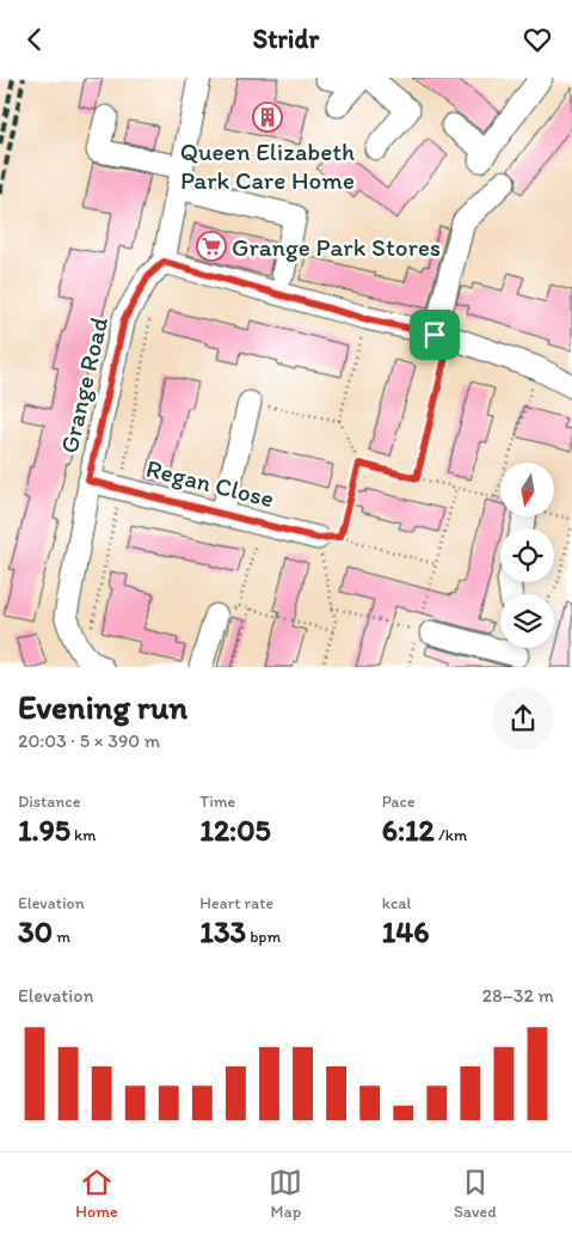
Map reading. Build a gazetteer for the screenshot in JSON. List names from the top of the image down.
{
  "streets": {
    "street": ["Grange Road", "Regan Close"]
  },
  "crossings": [
    ["Grange Road", "Regan Close"]
  ],
  "places": {
    "building": ["Queen Elizabeth Park Care Home"],
    "supermarket": ["Grange Park Stores"]
  },
  "north": "bottom",
  "page": {
    "header": "Stridr",
    "heading": ["Evening run", "20:03 · 5 × 390 m"],
    "stats": [
      ["Distance", "1.95 km"],
      ["Time", "12:05"],
      ["Pace", "6:12 /km"],
      ["Elevation", "30 m"],
      ["Heart rate", "133 bpm"],
      ["kcal", "146"]
    ],
    "chart": ["Elevation", "28–32 m"],
    "tabs": ["Home", "Map", "Saved"]
  }
}
